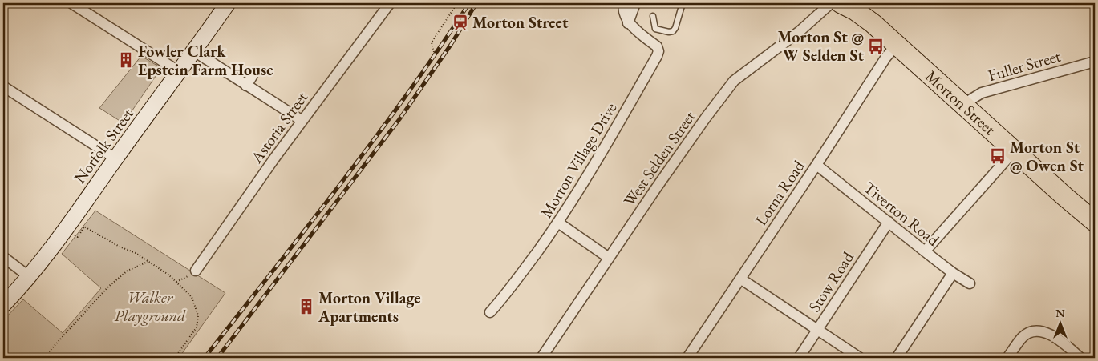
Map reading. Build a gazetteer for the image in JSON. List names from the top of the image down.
{
  "streets": {
    "highway": ["Morton Street"],
    "main road": ["Norfolk Street"],
    "street": [
      "Fuller Street",
      "Astoria Street",
      "West Selden Street",
      "Morton Village Drive",
      "Lorna Road",
      "Tiverton Road",
      "Stow Road"
    ]
  },
  "crossings": [
    ["Fuller Street", "Morton Street"],
    ["Morton Street", "Lorna Road"],
    ["Lorna Road", "Tiverton Road"],
    ["Tiverton Road", "Stow Road"]
  ],
  "parks": ["Walker Playground"],
  "places": {
    "station": ["Morton Street"],
    "bus stop": ["Morton St @ W Selden St", "Morton St @ Owen St"],
    "building": ["Fowler Clark Epstein Farm House", "Morton Village Apartments"]
  },
  "north": "top"
}
